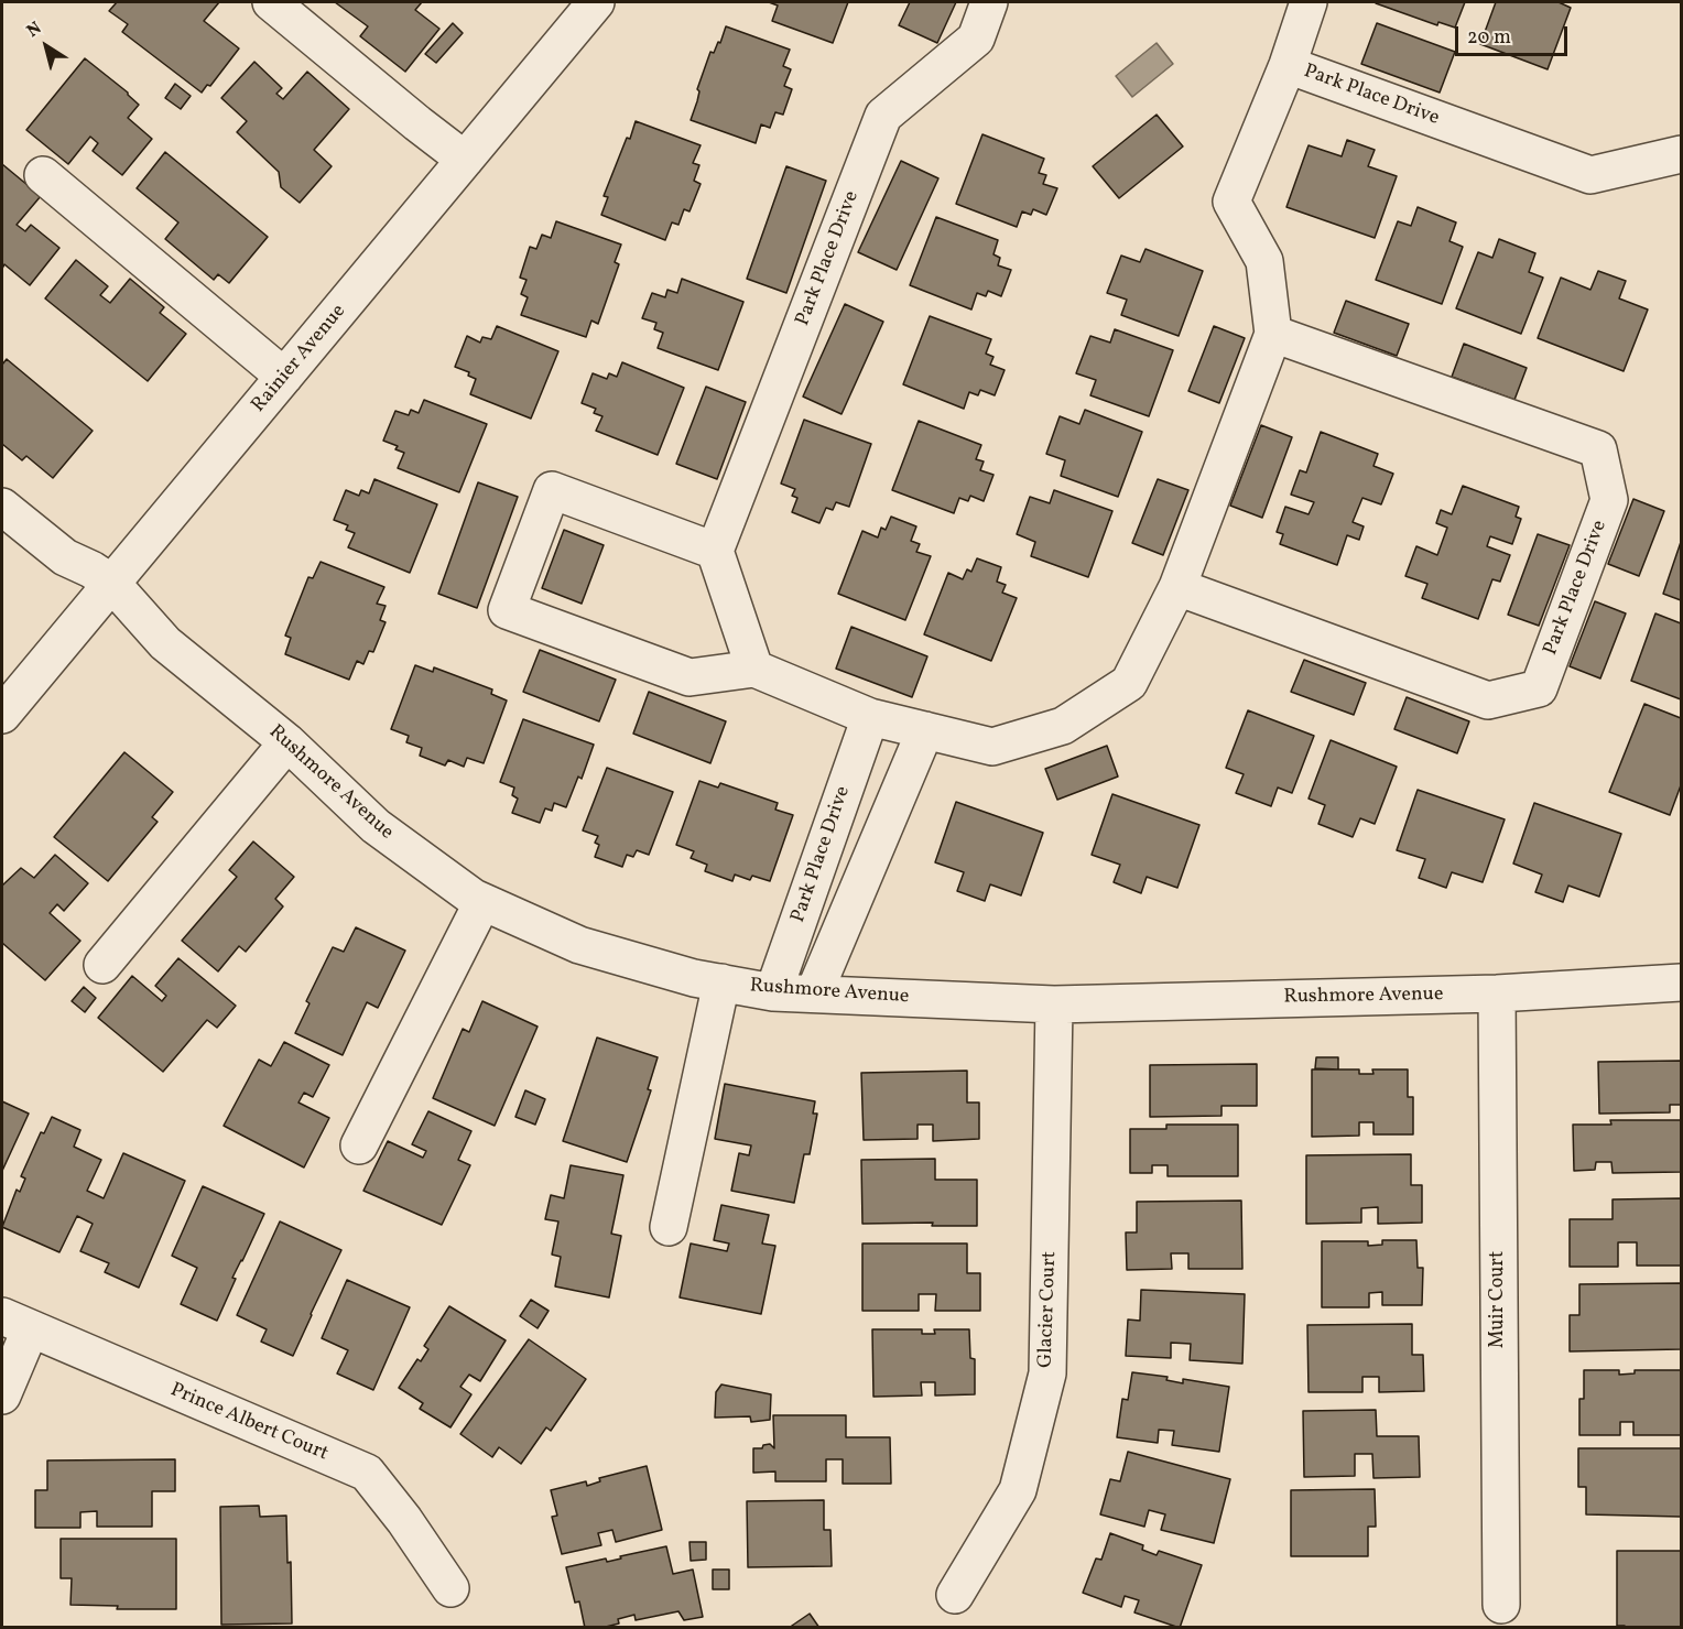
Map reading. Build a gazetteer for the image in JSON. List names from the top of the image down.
{
  "streets": {
    "street": [
      "Park Place Drive",
      "Rainier Avenue",
      "Rushmore Avenue",
      "Muir Court",
      "Glacier Court",
      "Prince Albert Court"
    ]
  },
  "crossings": [
    ["Park Place Drive", "Rushmore Avenue"],
    ["Rainier Avenue", "Rushmore Avenue"],
    ["Rushmore Avenue", "Muir Court"],
    ["Rushmore Avenue", "Glacier Court"]
  ],
  "scale_bar": "20 m",
  "north": "top left"
}
